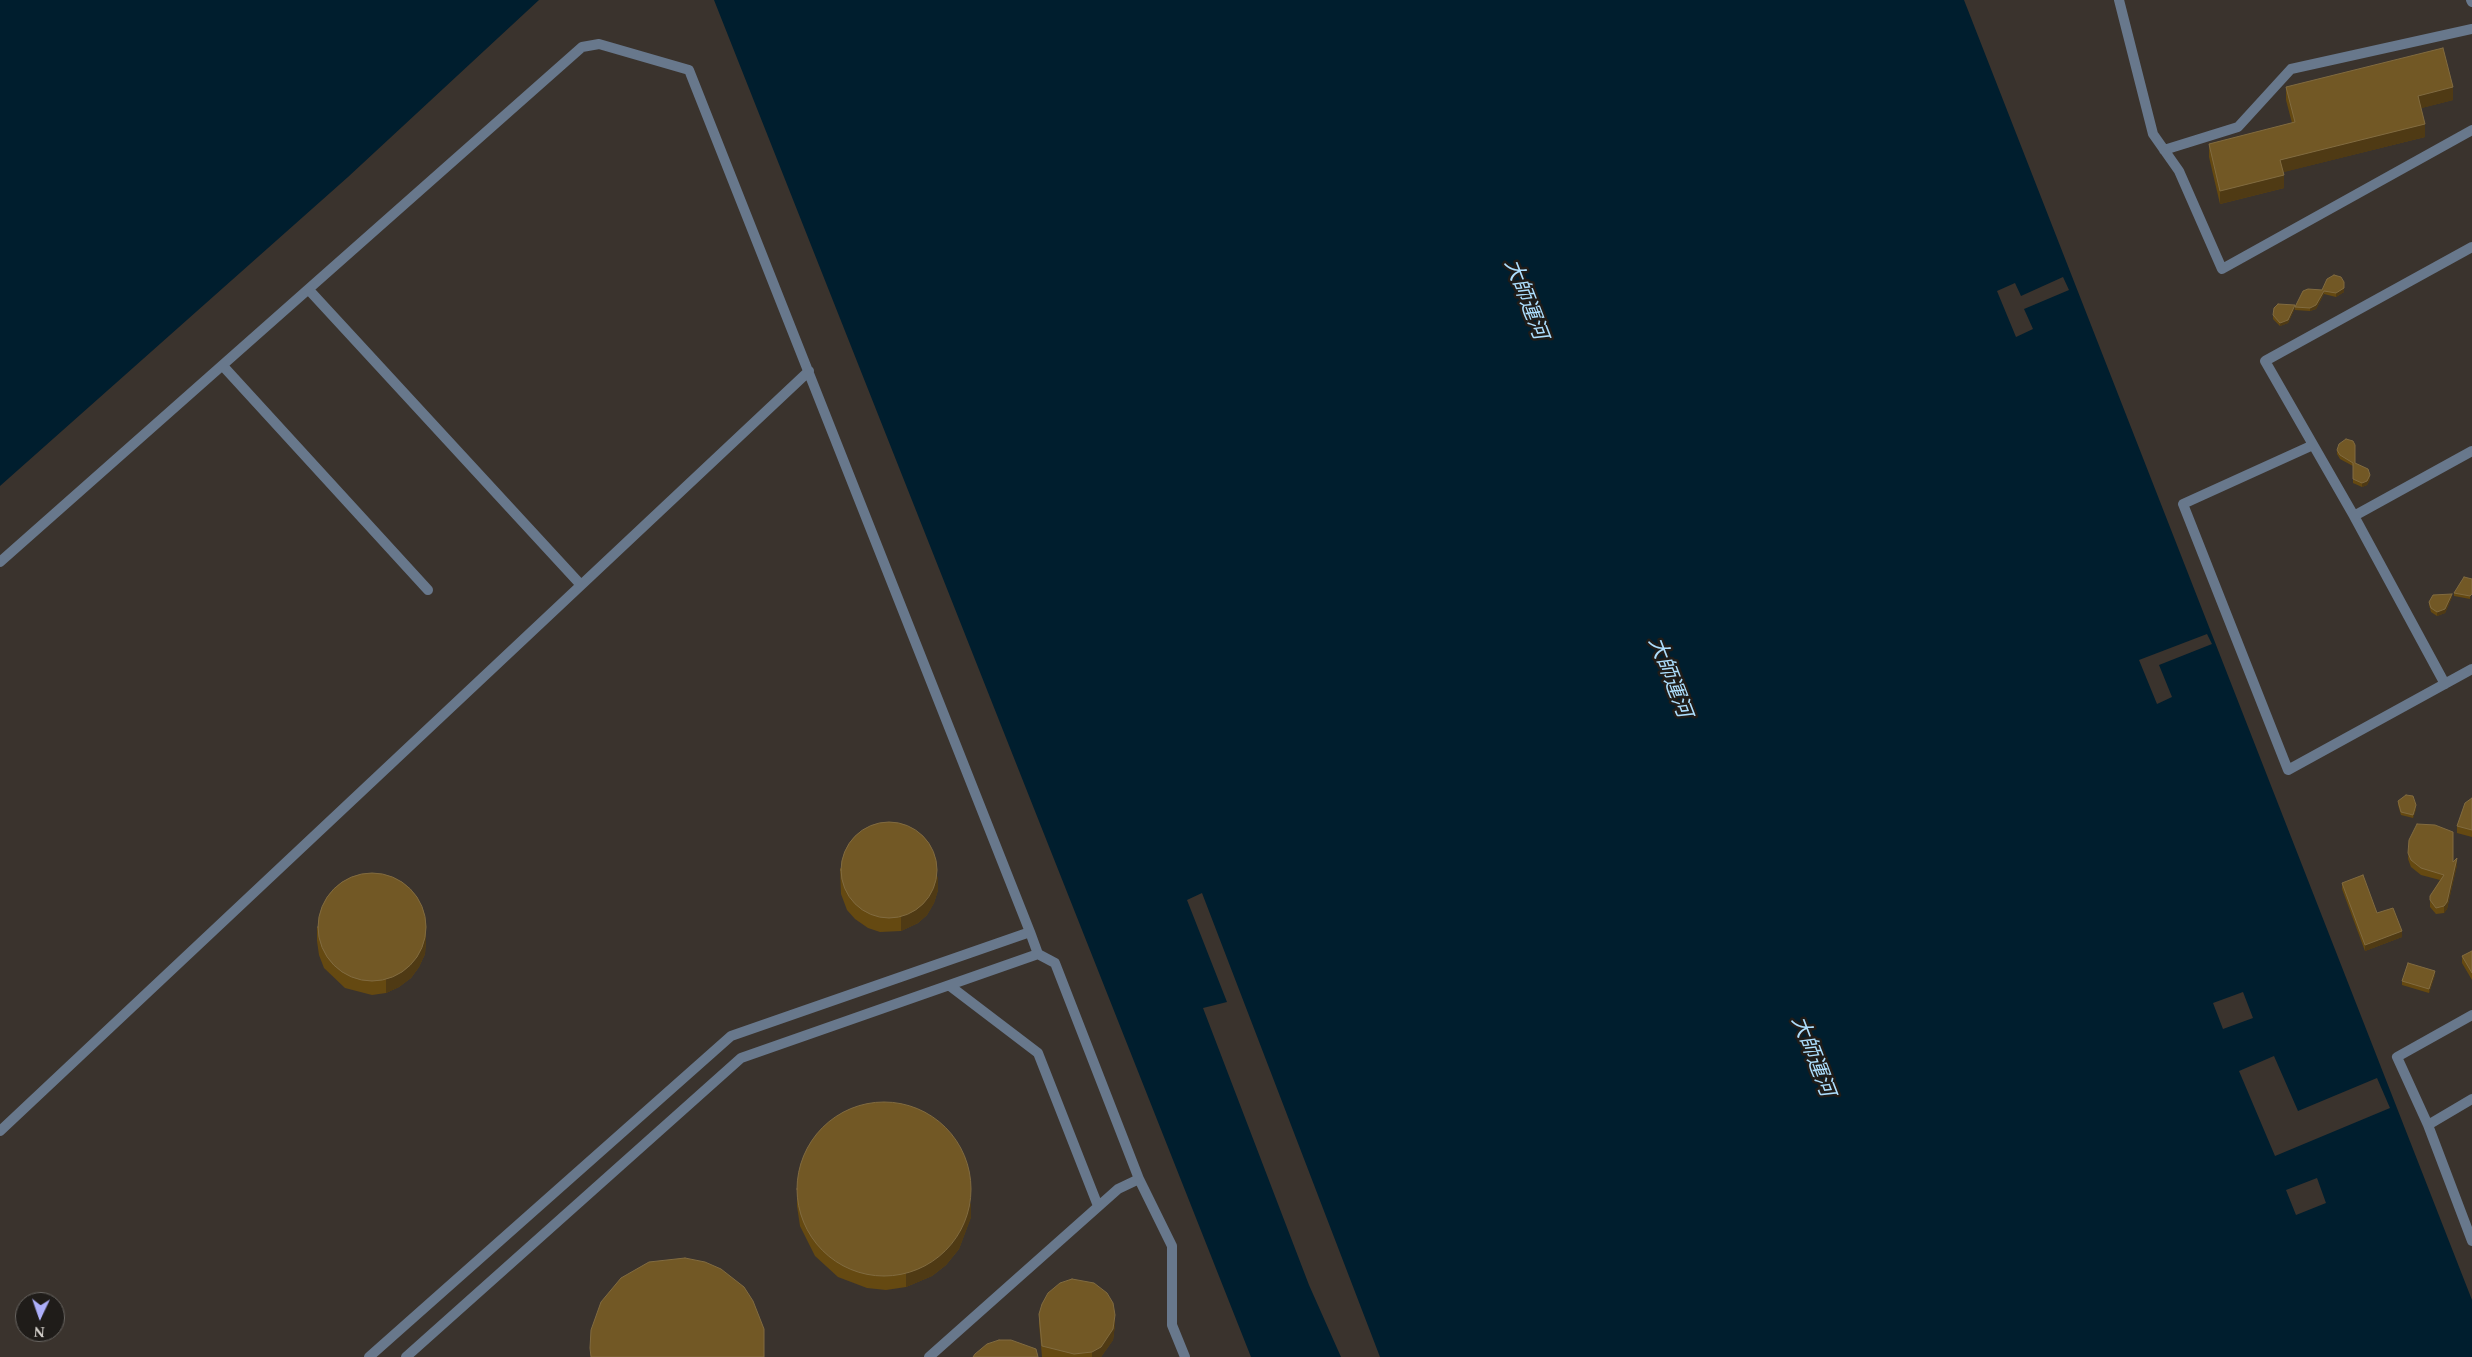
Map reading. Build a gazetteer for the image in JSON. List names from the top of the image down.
{
  "water": ["大師運河"],
  "north": "bottom"
}
